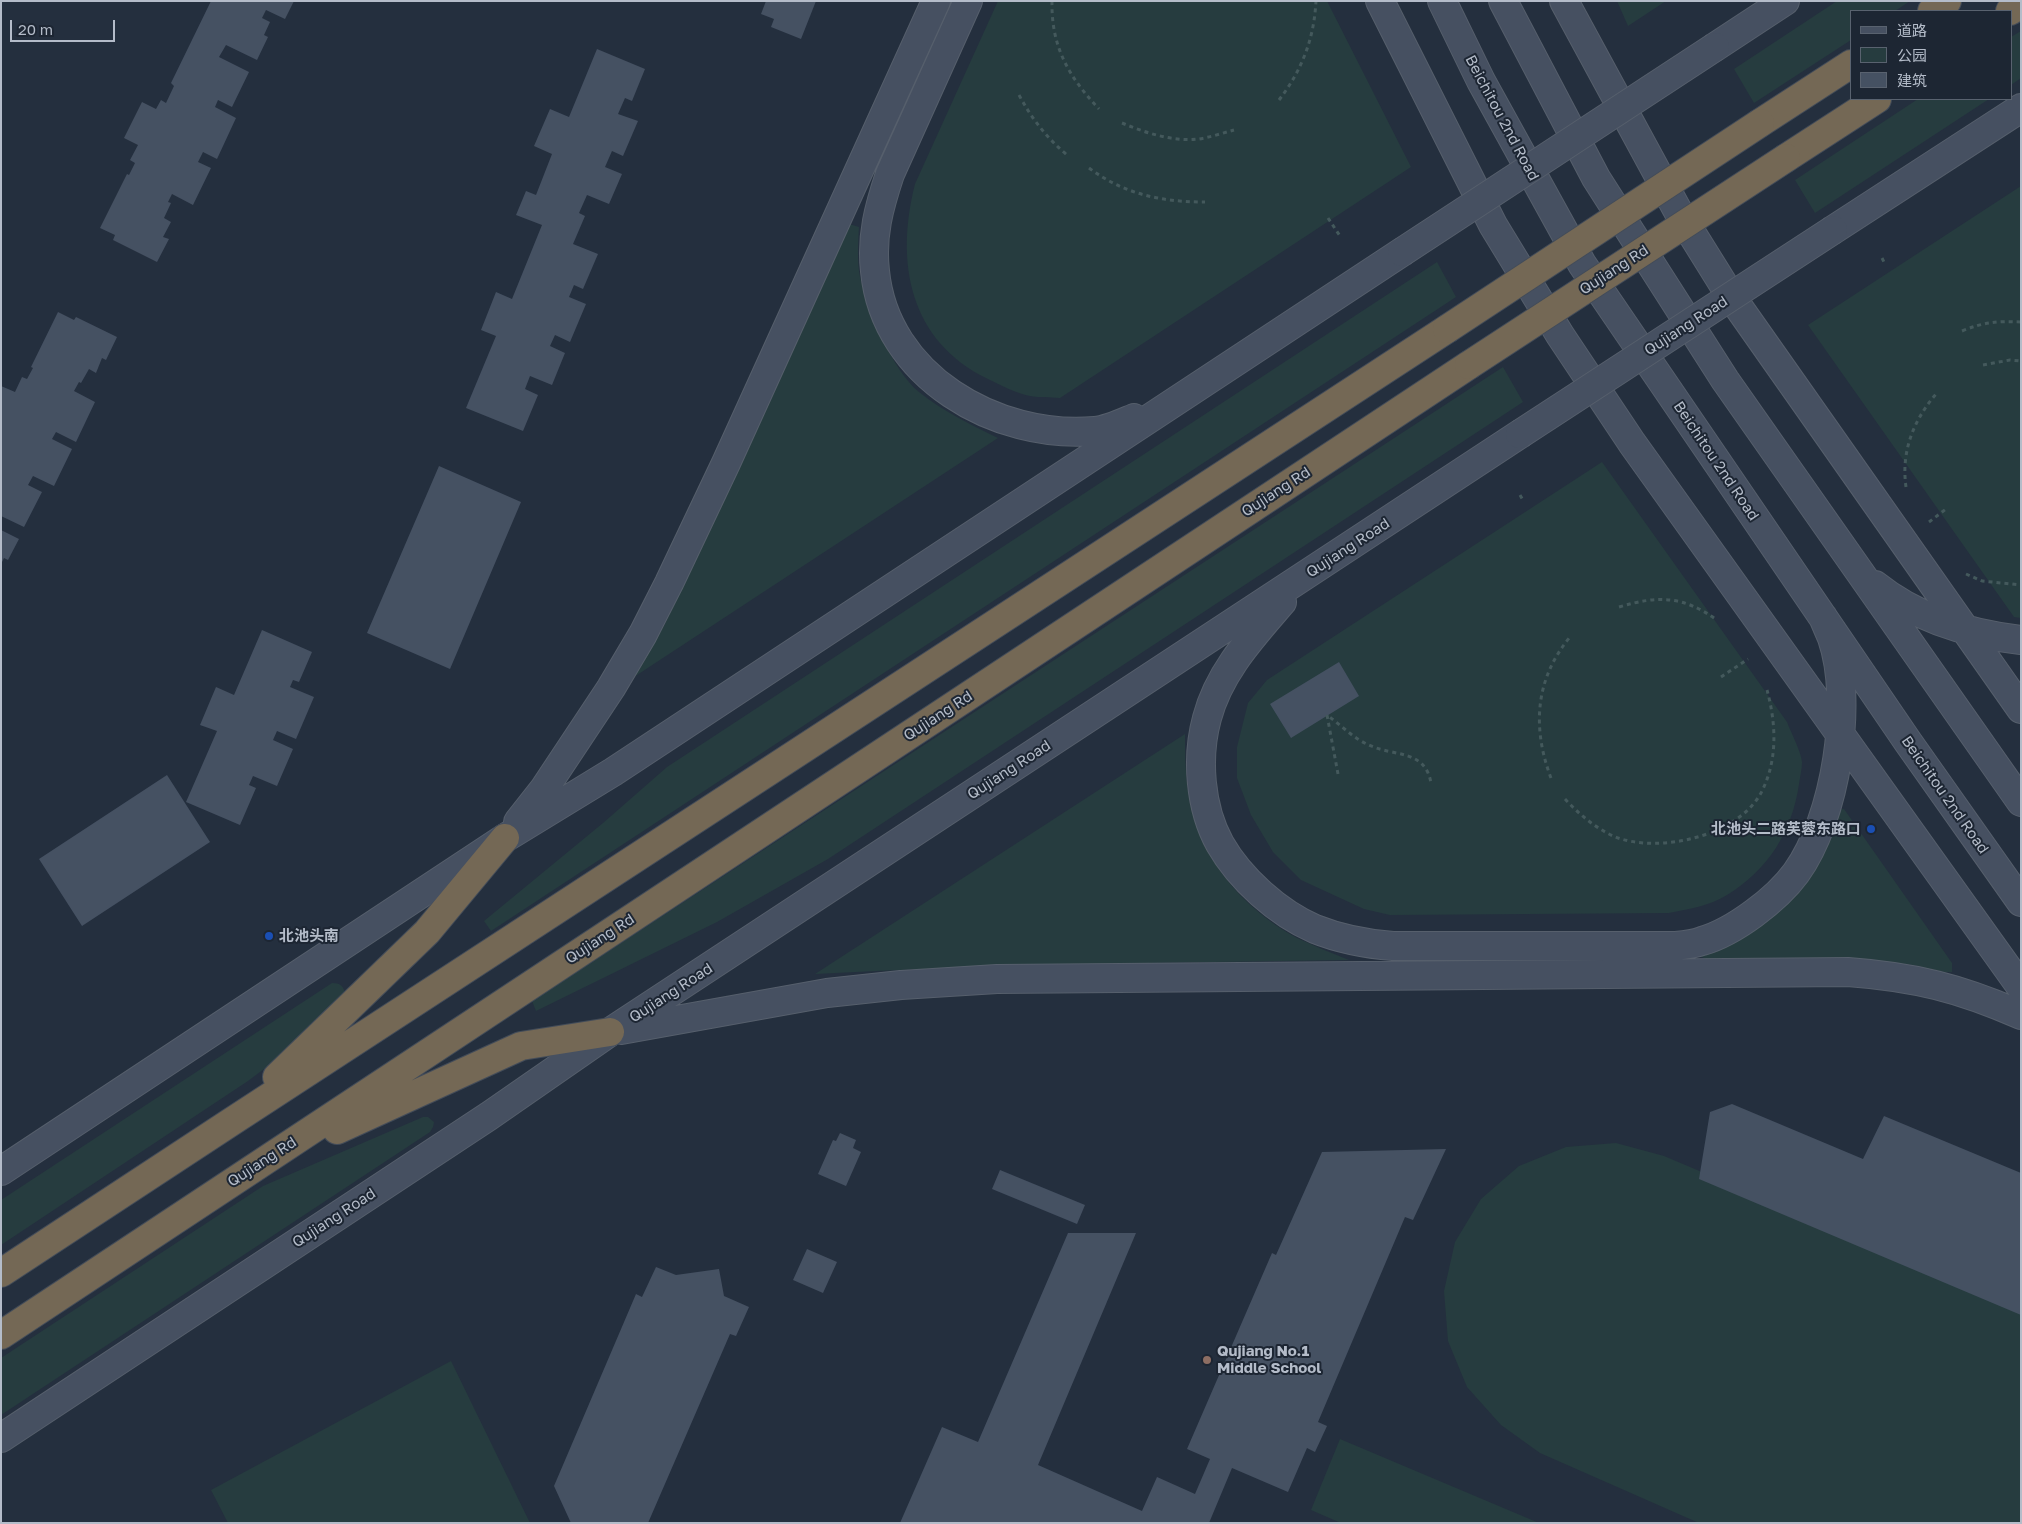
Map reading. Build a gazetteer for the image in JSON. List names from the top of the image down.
{
  "streets": {
    "highway": ["Qujiang Rd"],
    "main road": ["Beichitou 2nd Road", "Qujiang Road"]
  },
  "places": ["北池头二路芙蓉东路口", "北池头南", "Qujiang No.1 Middle School"],
  "legend": ["道路", "公园", "建筑"],
  "scale_bar": "20 m"
}
